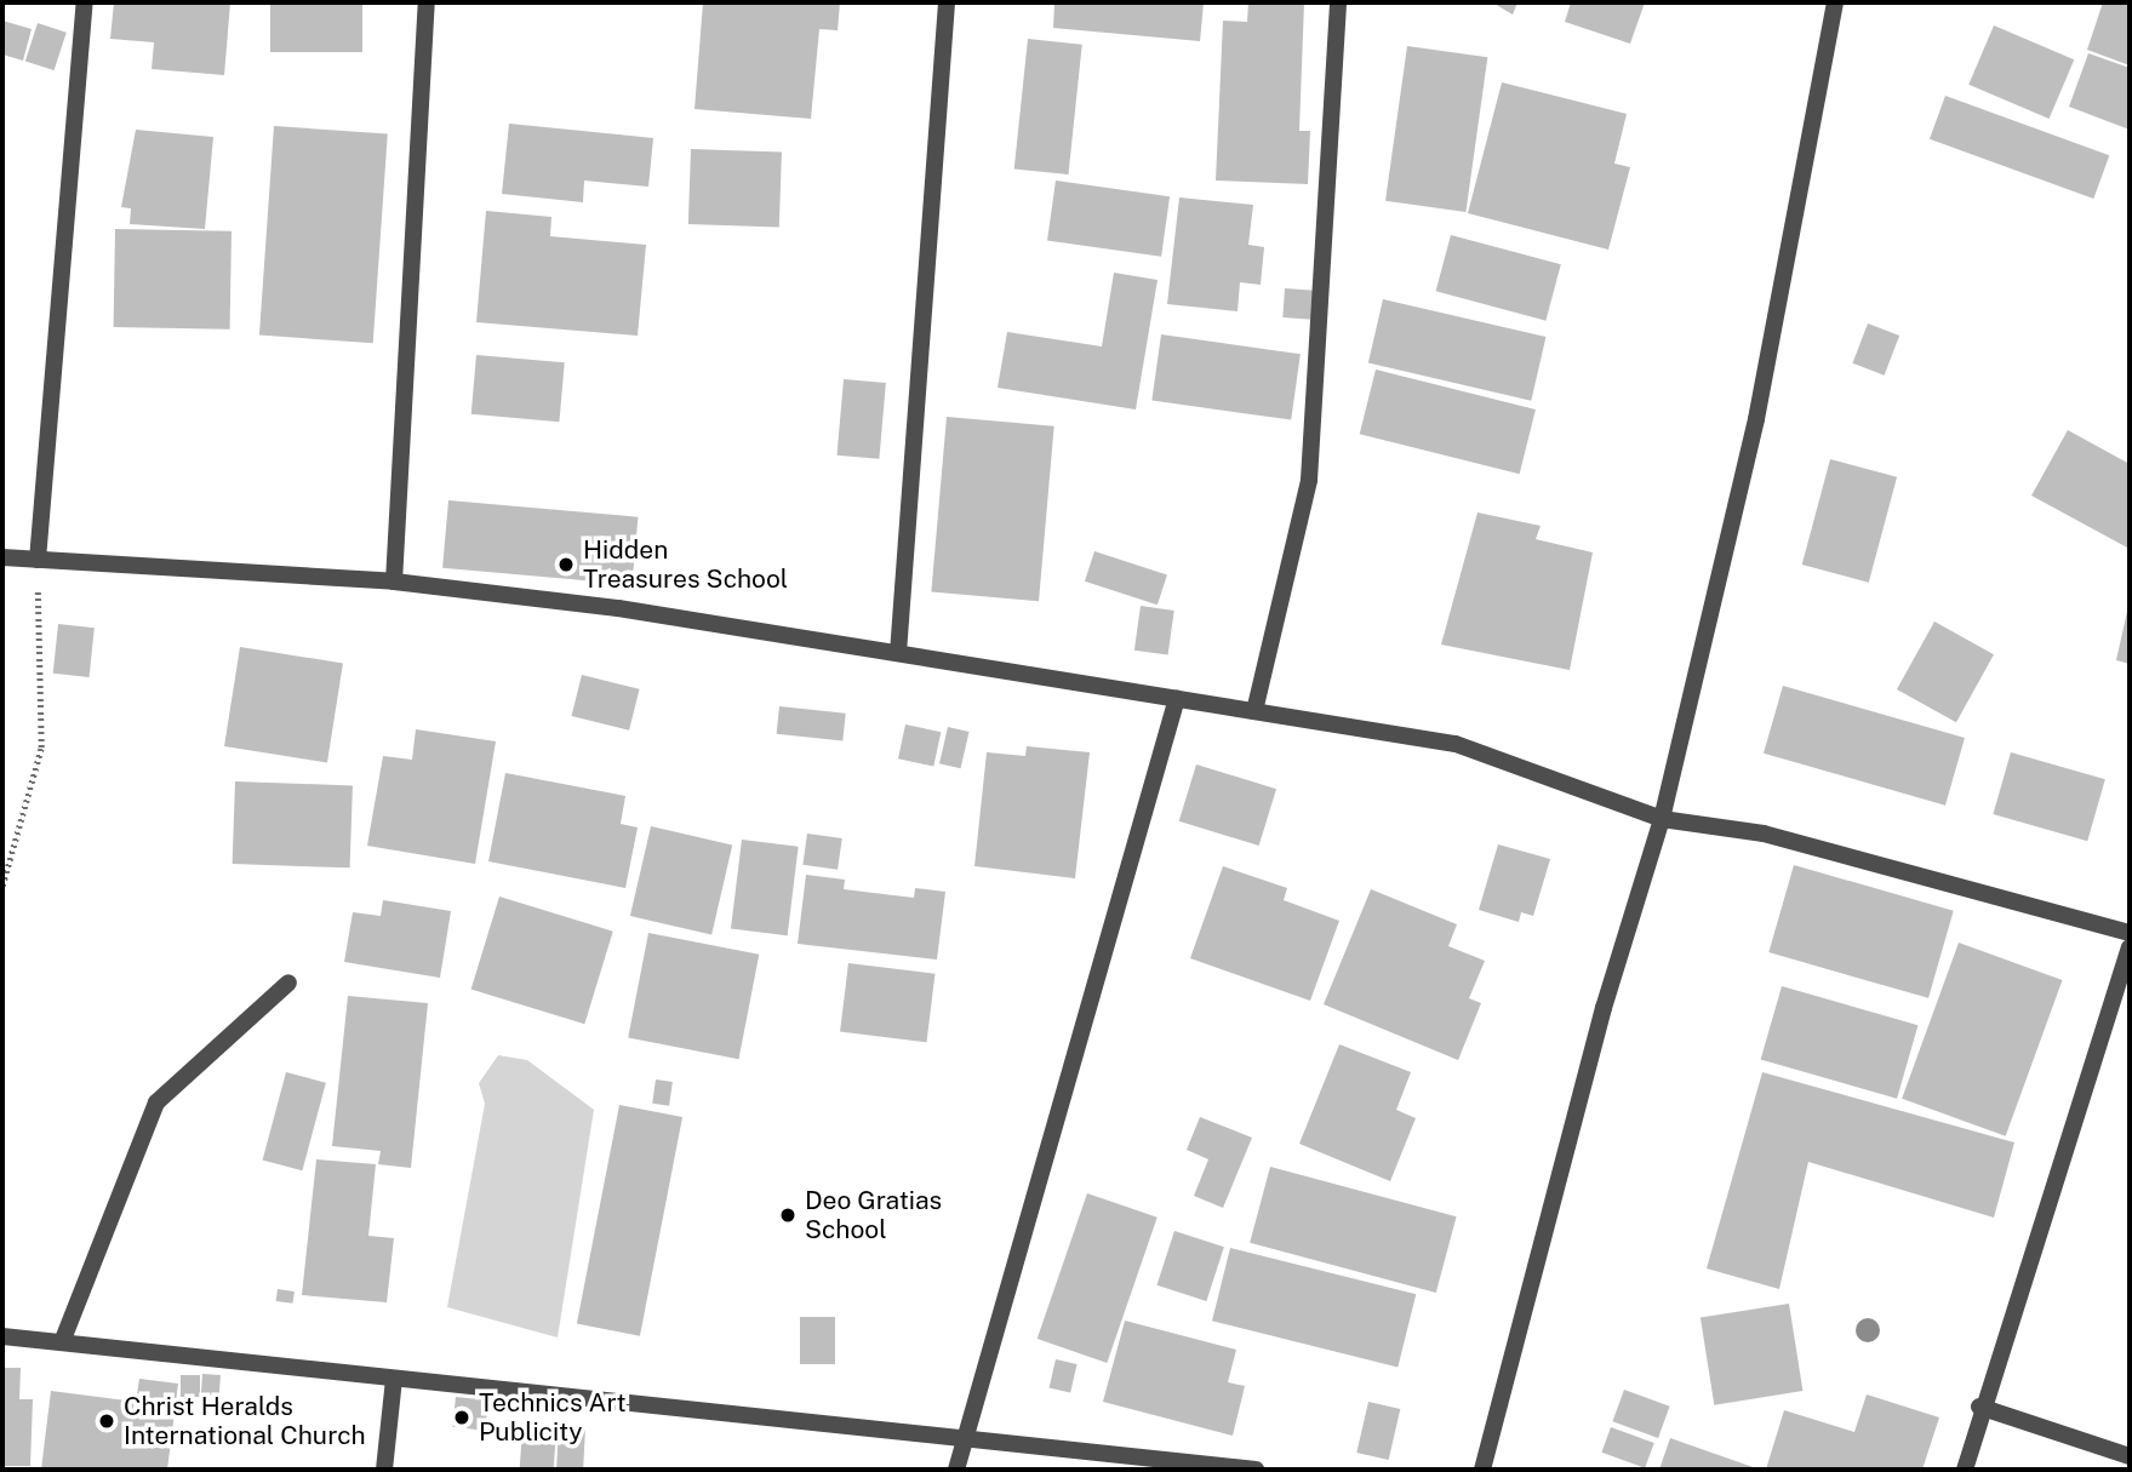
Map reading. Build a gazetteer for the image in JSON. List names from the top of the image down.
{
  "places": [
    "Hidden Treasures School",
    "Deo Gratias School",
    "Technics Art Publicity",
    "Christ Heralds International Church"
  ]
}
